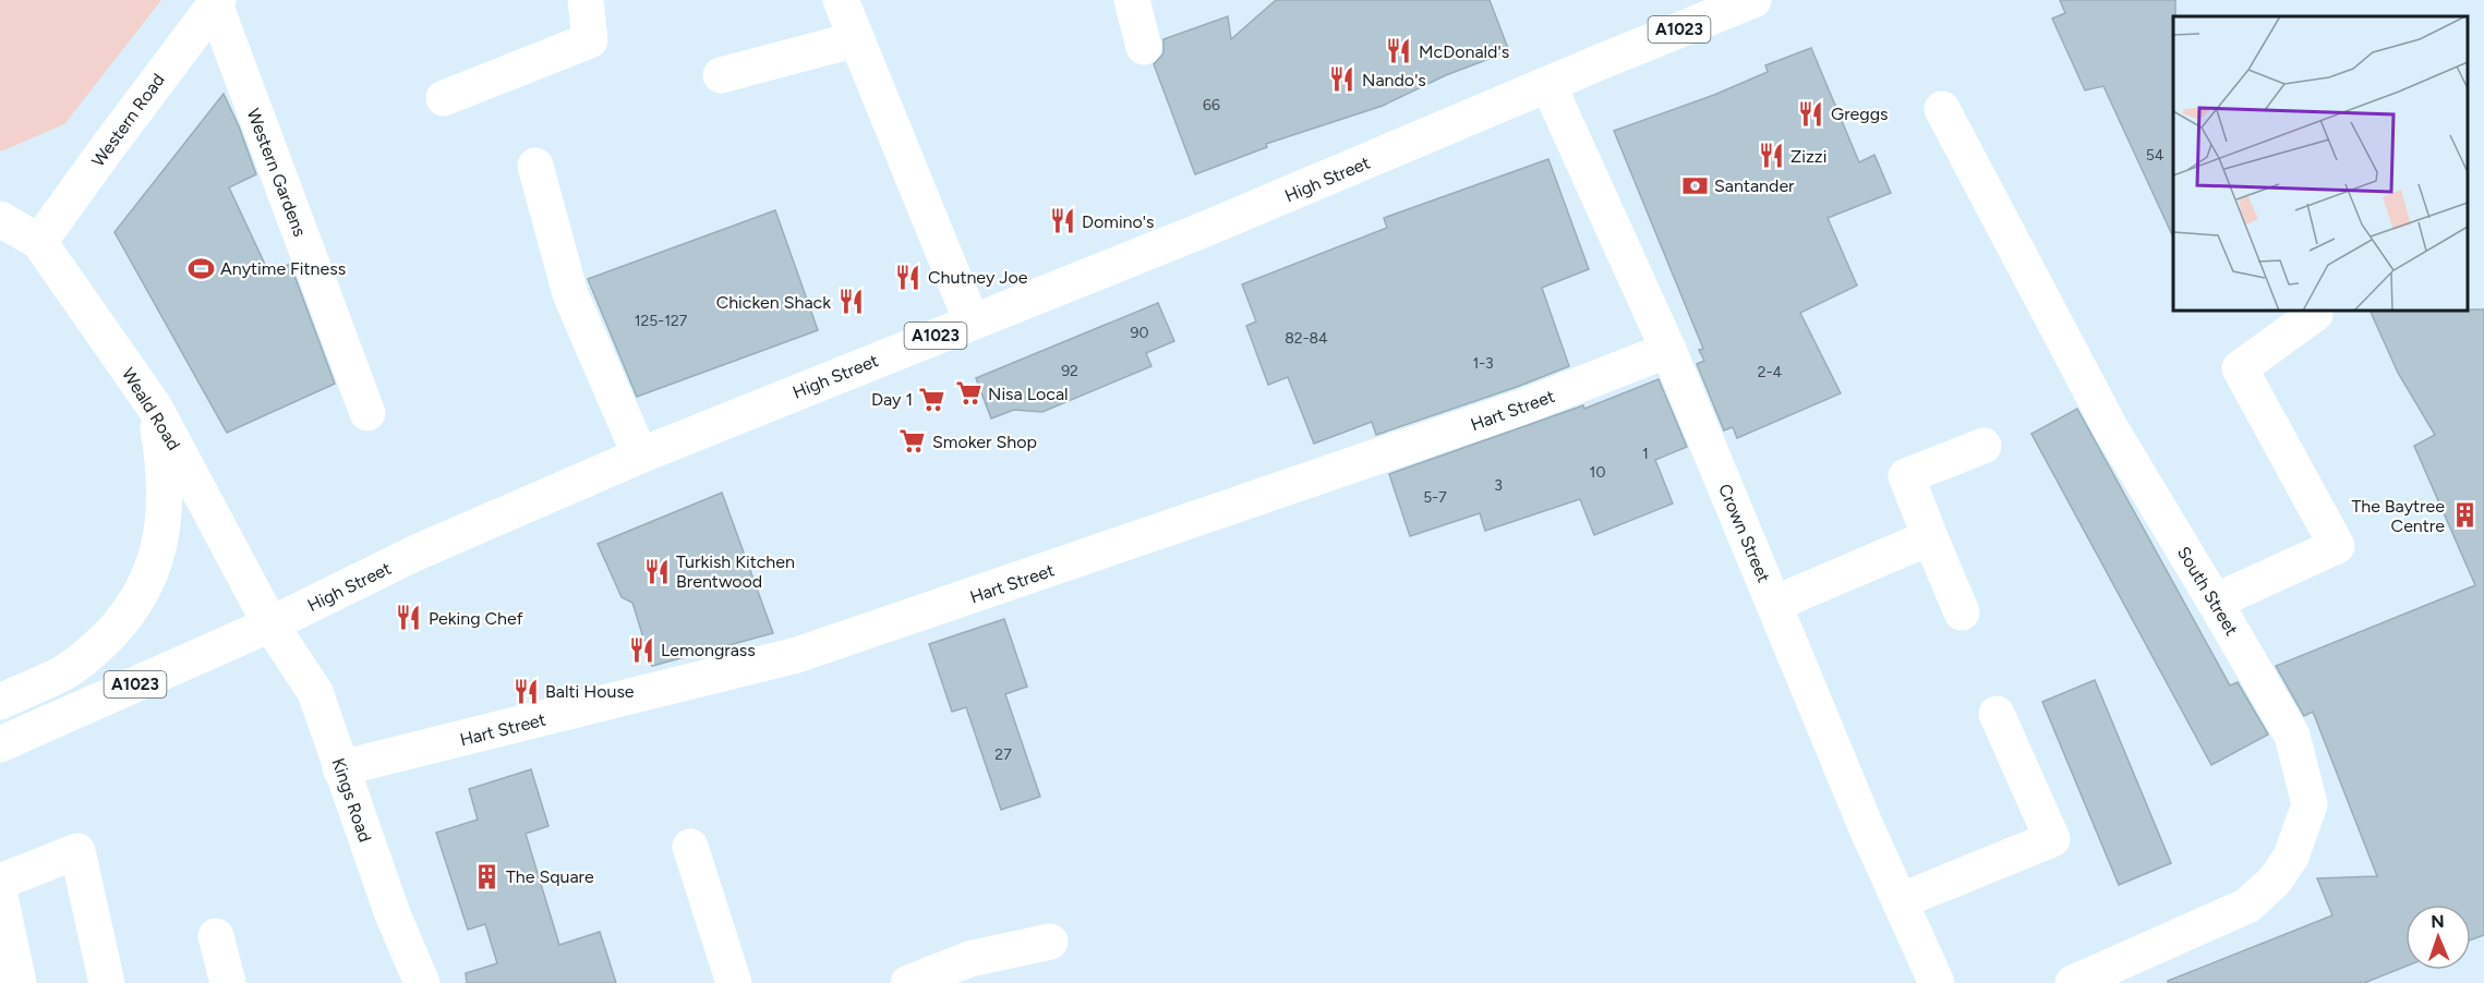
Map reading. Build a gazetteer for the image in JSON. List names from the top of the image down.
{
  "streets": {
    "street": [
      "A1023",
      "Western Road",
      "Western Gardens",
      "High Street",
      "Weald Road",
      "Hart Street",
      "Crown Street",
      "South Street",
      "Kings Road"
    ]
  },
  "crossings": [
    ["Western Road", "Western Gardens"],
    ["Western Road", "Weald Road"],
    ["High Street", "Weald Road"],
    ["High Street", "Crown Street"],
    ["High Street", "Kings Road"],
    ["Weald Road", "Kings Road"],
    ["Hart Street", "Crown Street"],
    ["Hart Street", "Kings Road"]
  ],
  "places": {
    "restaurant": [
      "McDonald's",
      "Nando's",
      "Greggs",
      "Zizzi",
      "Domino's",
      "Chutney Joe",
      "Chicken Shack",
      "Turkish Kitchen Brentwood",
      "Peking Chef",
      "Lemongrass",
      "Balti House"
    ],
    "bank": ["Santander"],
    "sports": ["Anytime Fitness"],
    "supermarket": ["Nisa Local", "Day 1", "Smoker Shop"],
    "building": ["The Baytree Centre", "The Square"]
  },
  "house_numbers": [
    "66",
    "54",
    "125-127",
    "90",
    "82-84",
    "1-3",
    "92",
    "2-4",
    "1",
    "10",
    "3",
    "5-7",
    "27"
  ],
  "north": "top"
}
